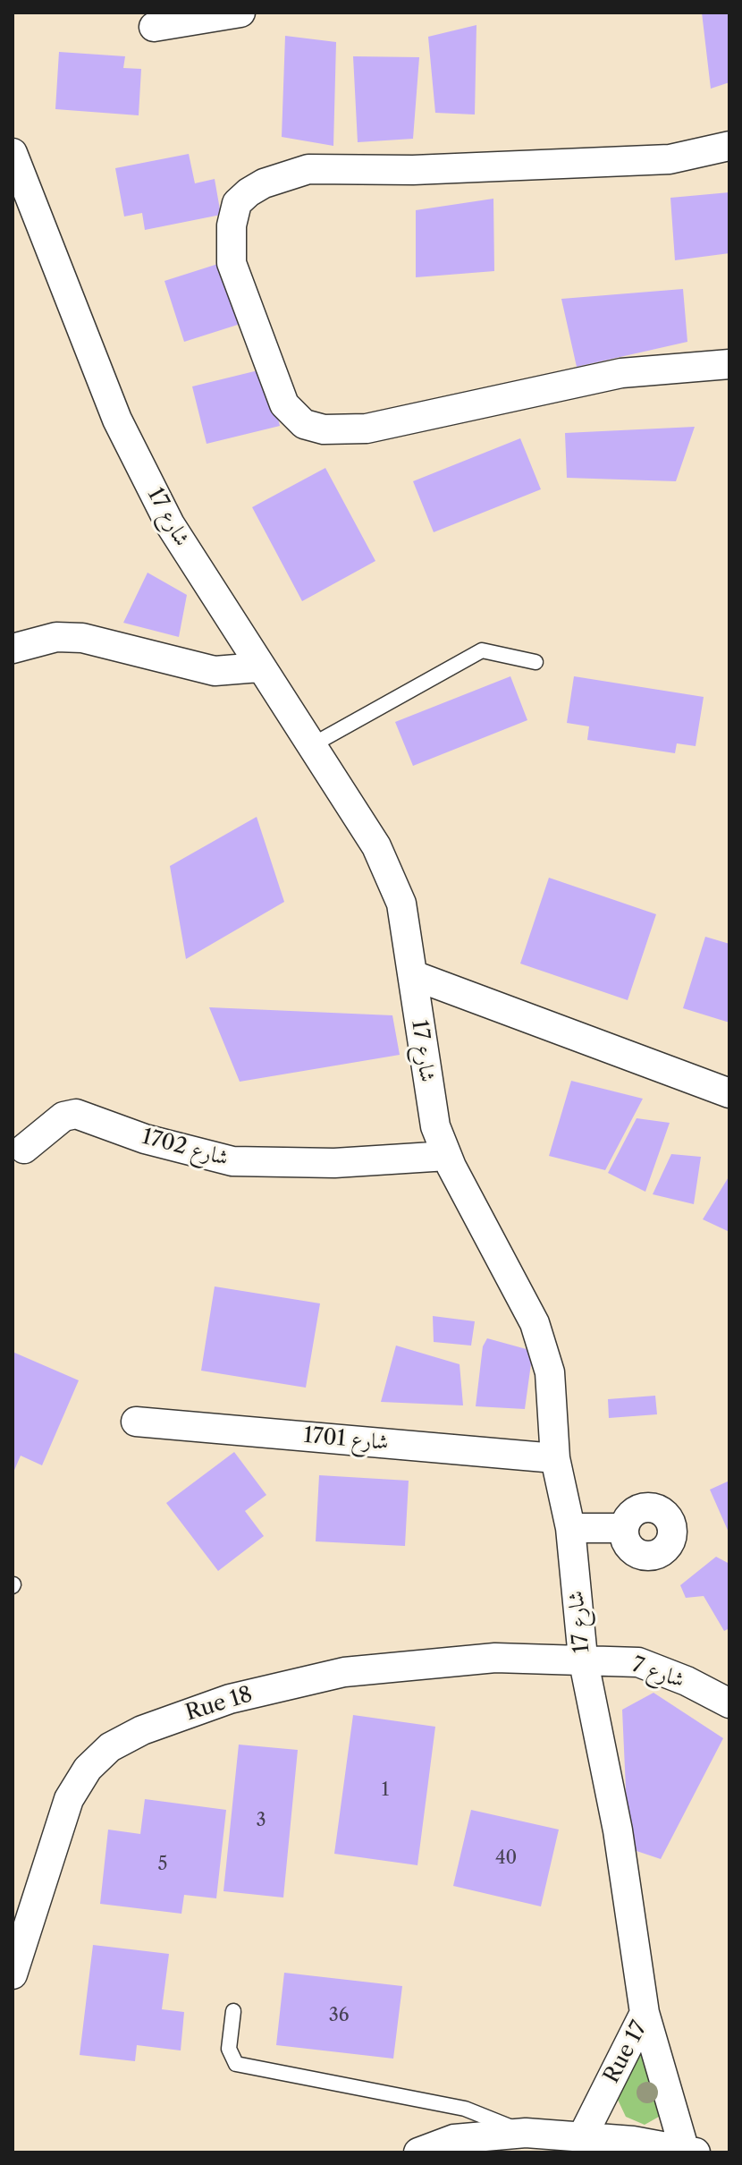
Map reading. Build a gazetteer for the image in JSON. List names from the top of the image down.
{
  "streets": {
    "street": [
      "شارع 17",
      "شارع 1702",
      "شارع 1701",
      "شارع 7",
      "Rue 18",
      "Rue 17"
    ]
  },
  "crossings": [
    ["شارع 17", "شارع 1702"],
    ["شارع 17", "شارع 1701"],
    ["شارع 17", "شارع 7"],
    ["شارع 17", "Rue 18"],
    ["شارع 17", "Rue 17"],
    ["شارع 7", "Rue 18"]
  ],
  "house_numbers": [
    "1",
    "3",
    "40",
    "5",
    "36"
  ]
}
